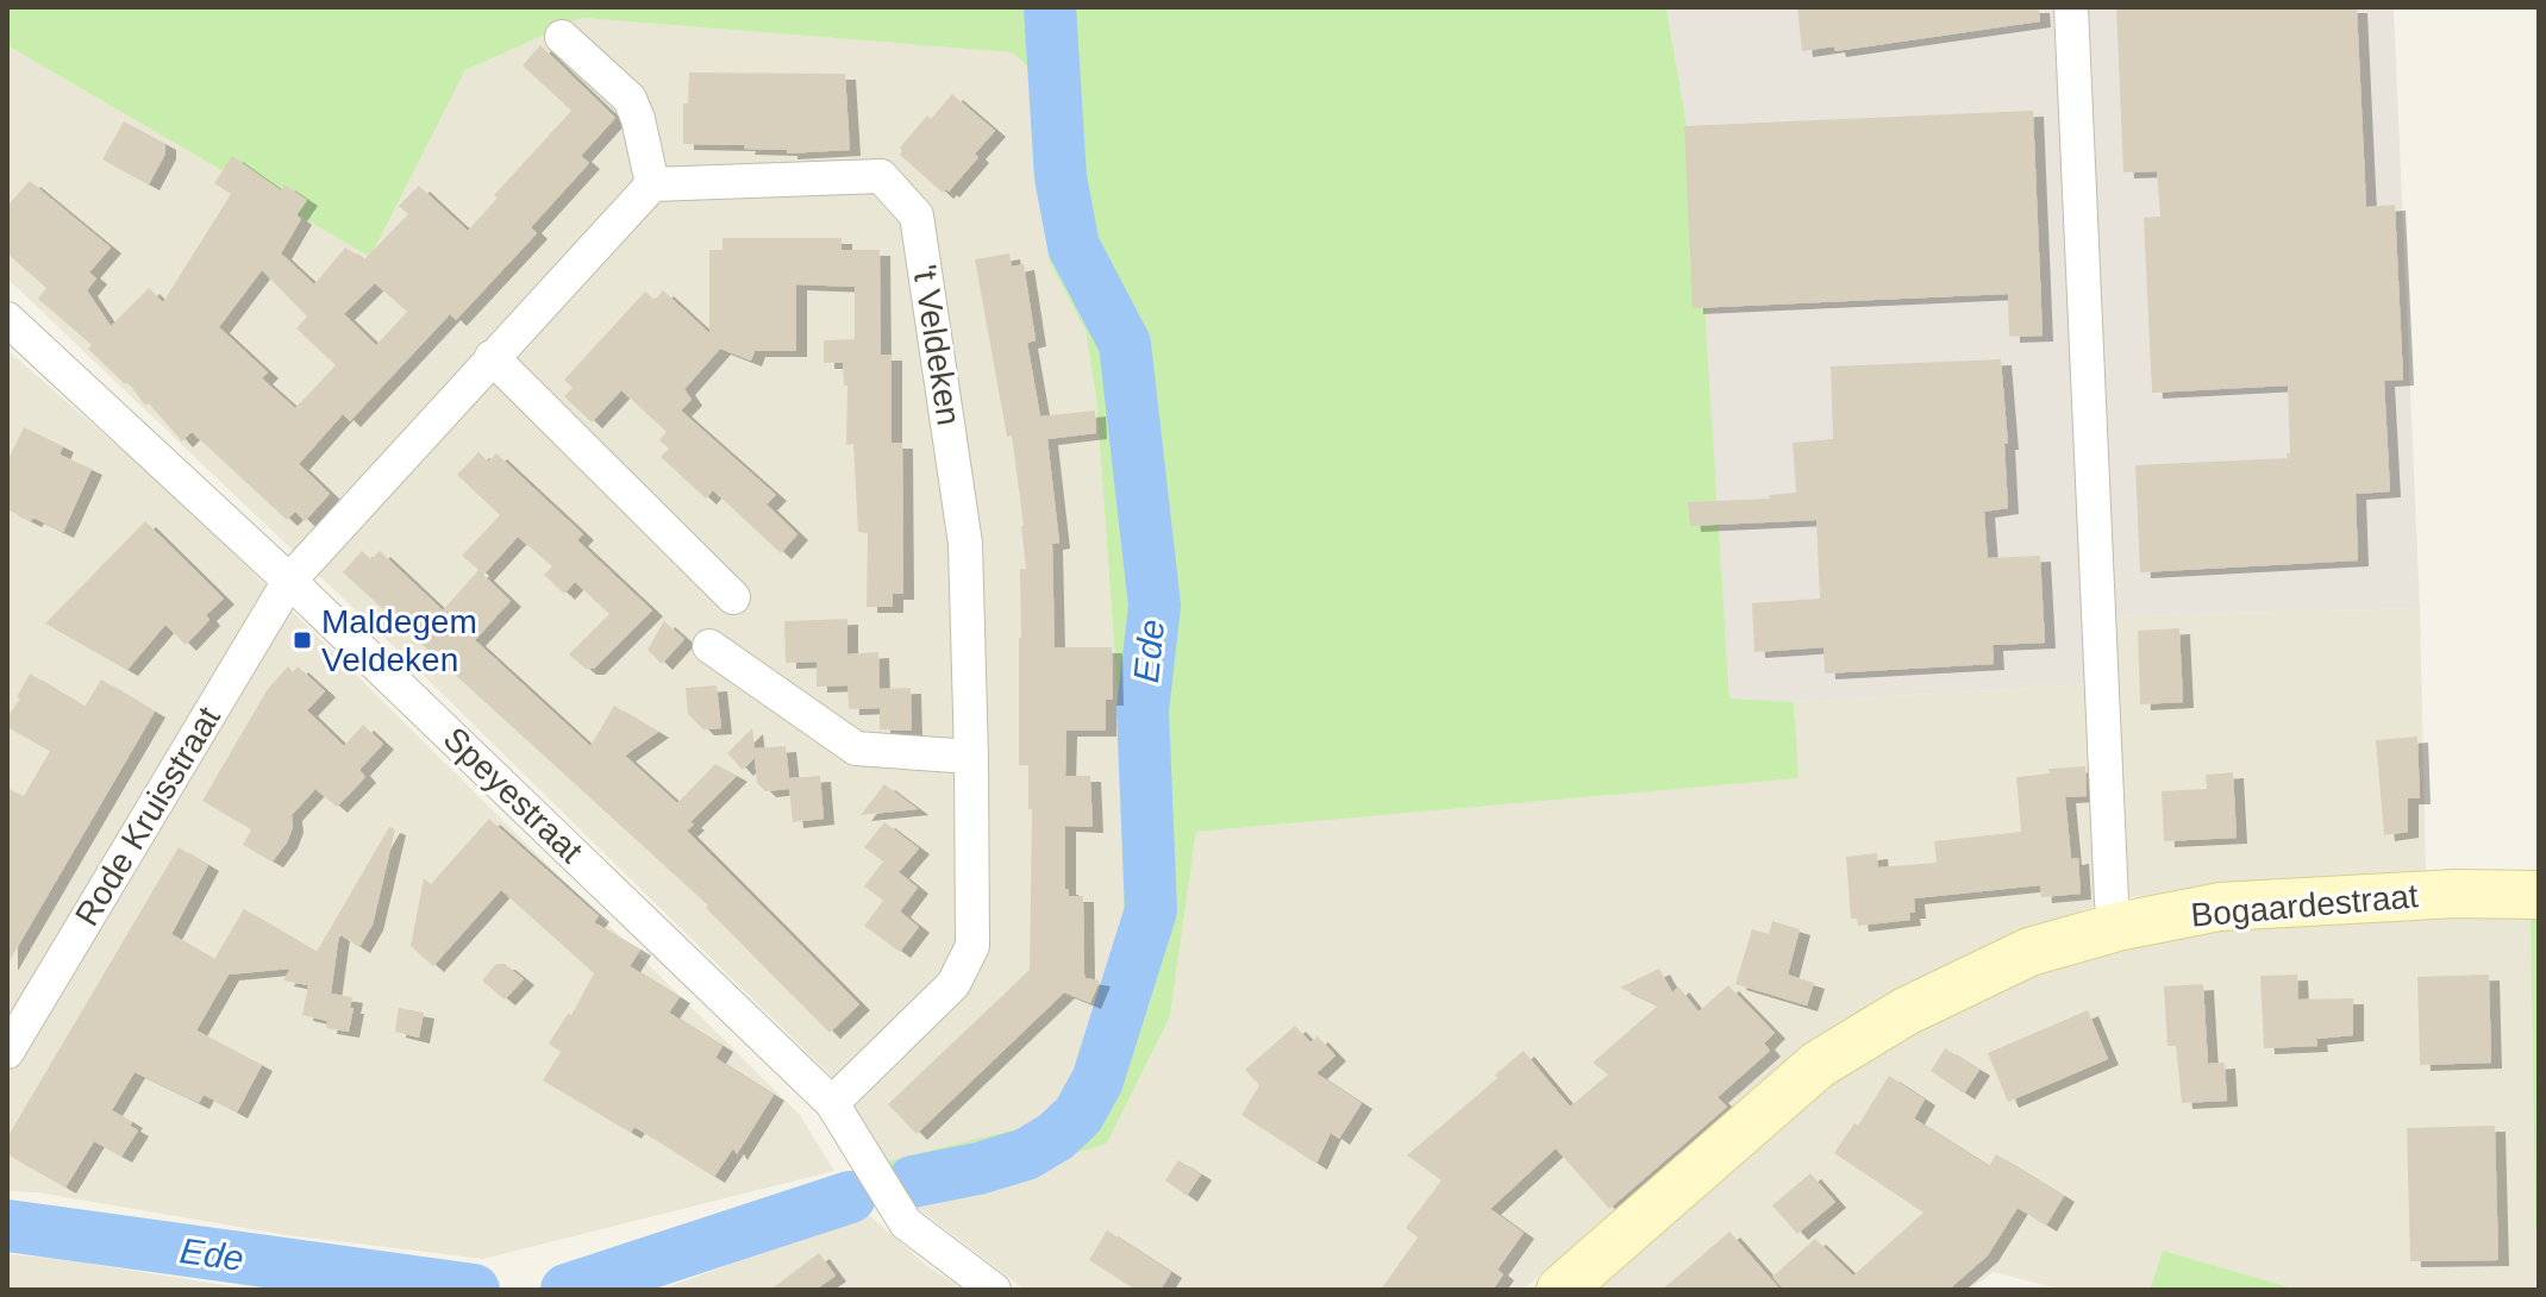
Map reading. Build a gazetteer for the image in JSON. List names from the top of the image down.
{
  "streets": {
    "street": [
      "'t Veldeken",
      "Speyestraat",
      "Rode Kruisstraat",
      "Bogaardestraat"
    ]
  },
  "crossings": [
    ["'t Veldeken", "Speyestraat"],
    ["Speyestraat", "Rode Kruisstraat"]
  ],
  "water": ["Ede"],
  "places": {
    "transit": ["Maldegem Veldeken"]
  }
}
